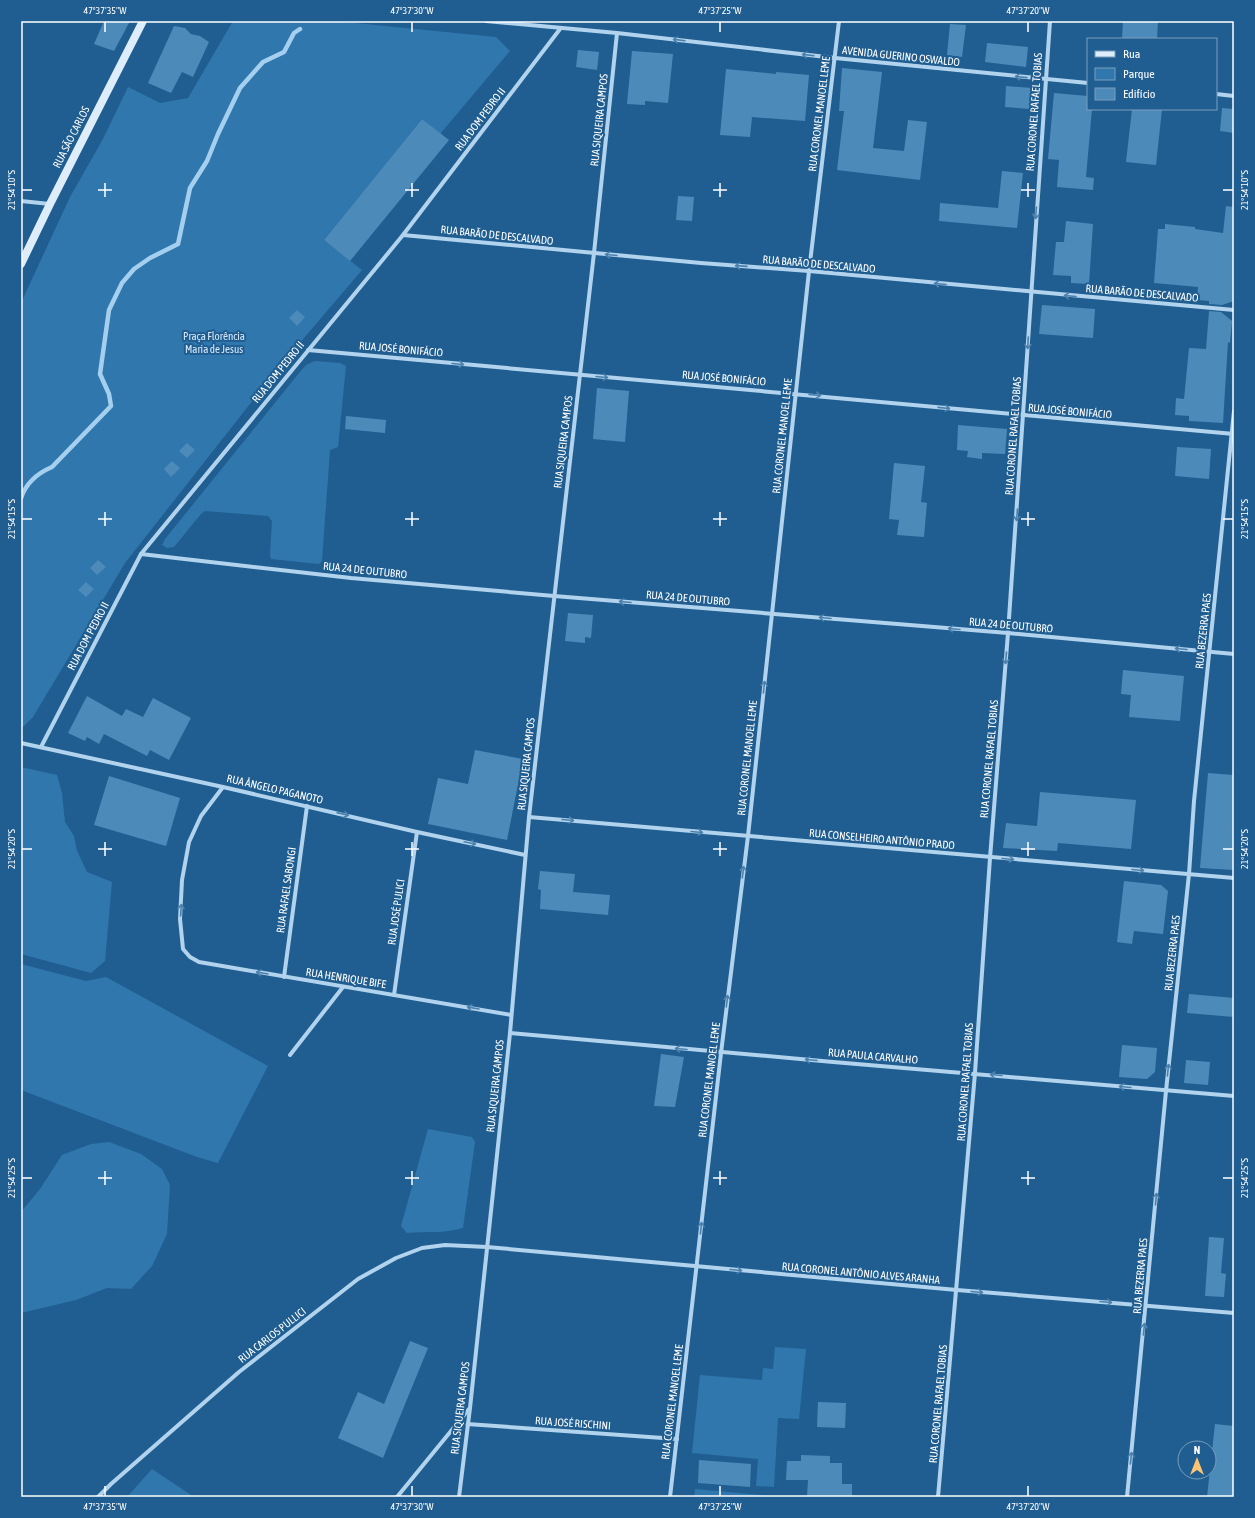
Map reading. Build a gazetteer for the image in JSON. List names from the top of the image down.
{
  "streets": {
    "main road": ["RUA SÃO CARLOS"],
    "street": [
      "AVENIDA GUERINO OSWALDO",
      "RUA CORONEL RAFAEL TOBIAS",
      "RUA CORONEL MANOEL LEME",
      "RUA DOM PEDRO II",
      "RUA SIQUEIRA CAMPOS",
      "RUA BARÃO DE DESCALVADO",
      "RUA JOSÉ BONIFÁCIO",
      "RUA 24 DE OUTUBRO",
      "RUA BEZERRA PAES",
      "RUA ÂNGELO PAGANOTO",
      "RUA CONSELHEIRO ANTÔNIO PRADO",
      "RUA RAFAEL SABONGI",
      "RUA JOSÉ PULICI",
      "RUA HENRIQUE BIFE",
      "RUA PAULA CARVALHO",
      "RUA CORONEL ANTÔNIO ALVES ARANHA",
      "RUA CARLOS PULLICI",
      "RUA JOSÉ RISCHINI"
    ]
  },
  "crossings": [
    ["AVENIDA GUERINO OSWALDO", "RUA CORONEL RAFAEL TOBIAS"],
    ["AVENIDA GUERINO OSWALDO", "RUA CORONEL MANOEL LEME"],
    ["AVENIDA GUERINO OSWALDO", "RUA DOM PEDRO II"],
    ["AVENIDA GUERINO OSWALDO", "RUA SIQUEIRA CAMPOS"],
    ["RUA CORONEL RAFAEL TOBIAS", "RUA BARÃO DE DESCALVADO"],
    ["RUA CORONEL RAFAEL TOBIAS", "RUA JOSÉ BONIFÁCIO"],
    ["RUA CORONEL RAFAEL TOBIAS", "RUA 24 DE OUTUBRO"],
    ["RUA CORONEL RAFAEL TOBIAS", "RUA CONSELHEIRO ANTÔNIO PRADO"],
    ["RUA CORONEL RAFAEL TOBIAS", "RUA PAULA CARVALHO"],
    ["RUA CORONEL RAFAEL TOBIAS", "RUA CORONEL ANTÔNIO ALVES ARANHA"],
    ["RUA CORONEL MANOEL LEME", "RUA BARÃO DE DESCALVADO"],
    ["RUA CORONEL MANOEL LEME", "RUA JOSÉ BONIFÁCIO"],
    ["RUA CORONEL MANOEL LEME", "RUA 24 DE OUTUBRO"],
    ["RUA CORONEL MANOEL LEME", "RUA CONSELHEIRO ANTÔNIO PRADO"],
    ["RUA CORONEL MANOEL LEME", "RUA PAULA CARVALHO"],
    ["RUA CORONEL MANOEL LEME", "RUA CORONEL ANTÔNIO ALVES ARANHA"],
    ["RUA CORONEL MANOEL LEME", "RUA JOSÉ RISCHINI"],
    ["RUA DOM PEDRO II", "RUA BARÃO DE DESCALVADO"],
    ["RUA DOM PEDRO II", "RUA JOSÉ BONIFÁCIO"],
    ["RUA DOM PEDRO II", "RUA 24 DE OUTUBRO"],
    ["RUA DOM PEDRO II", "RUA ÂNGELO PAGANOTO"],
    ["RUA SIQUEIRA CAMPOS", "RUA BARÃO DE DESCALVADO"],
    ["RUA SIQUEIRA CAMPOS", "RUA JOSÉ BONIFÁCIO"],
    ["RUA SIQUEIRA CAMPOS", "RUA 24 DE OUTUBRO"],
    ["RUA SIQUEIRA CAMPOS", "RUA ÂNGELO PAGANOTO"],
    ["RUA SIQUEIRA CAMPOS", "RUA CONSELHEIRO ANTÔNIO PRADO"],
    ["RUA SIQUEIRA CAMPOS", "RUA HENRIQUE BIFE"],
    ["RUA SIQUEIRA CAMPOS", "RUA PAULA CARVALHO"],
    ["RUA SIQUEIRA CAMPOS", "RUA CORONEL ANTÔNIO ALVES ARANHA"],
    ["RUA SIQUEIRA CAMPOS", "RUA CARLOS PULLICI"],
    ["RUA SIQUEIRA CAMPOS", "RUA JOSÉ RISCHINI"],
    ["RUA JOSÉ BONIFÁCIO", "RUA BEZERRA PAES"],
    ["RUA 24 DE OUTUBRO", "RUA BEZERRA PAES"],
    ["RUA BEZERRA PAES", "RUA CONSELHEIRO ANTÔNIO PRADO"],
    ["RUA BEZERRA PAES", "RUA PAULA CARVALHO"],
    ["RUA BEZERRA PAES", "RUA CORONEL ANTÔNIO ALVES ARANHA"],
    ["RUA ÂNGELO PAGANOTO", "RUA RAFAEL SABONGI"],
    ["RUA ÂNGELO PAGANOTO", "RUA JOSÉ PULICI"],
    ["RUA ÂNGELO PAGANOTO", "RUA HENRIQUE BIFE"],
    ["RUA RAFAEL SABONGI", "RUA HENRIQUE BIFE"],
    ["RUA JOSÉ PULICI", "RUA HENRIQUE BIFE"],
    ["RUA CORONEL ANTÔNIO ALVES ARANHA", "RUA CARLOS PULLICI"]
  ],
  "one_way": [
    "AVENIDA GUERINO OSWALDO",
    "RUA CORONEL RAFAEL TOBIAS",
    "RUA CORONEL MANOEL LEME",
    "RUA BARÃO DE DESCALVADO",
    "RUA JOSÉ BONIFÁCIO",
    "RUA 24 DE OUTUBRO",
    "RUA BEZERRA PAES",
    "RUA ÂNGELO PAGANOTO",
    "RUA CONSELHEIRO ANTÔNIO PRADO",
    "RUA PAULA CARVALHO",
    "RUA CORONEL ANTÔNIO ALVES ARANHA"
  ],
  "parks": ["Praça Florência Maria de Jesus"],
  "legend": ["Rua", "Parque", "Edifício"],
  "north": "top",
  "coordinates": [
    "47°37'35\"W",
    "47°37'30\"W",
    "47°37'25\"W",
    "47°37'20\"W",
    "21°54'10\"S",
    "21°54'15\"S",
    "21°54'20\"S",
    "21°54'25\"S"
  ]
}
